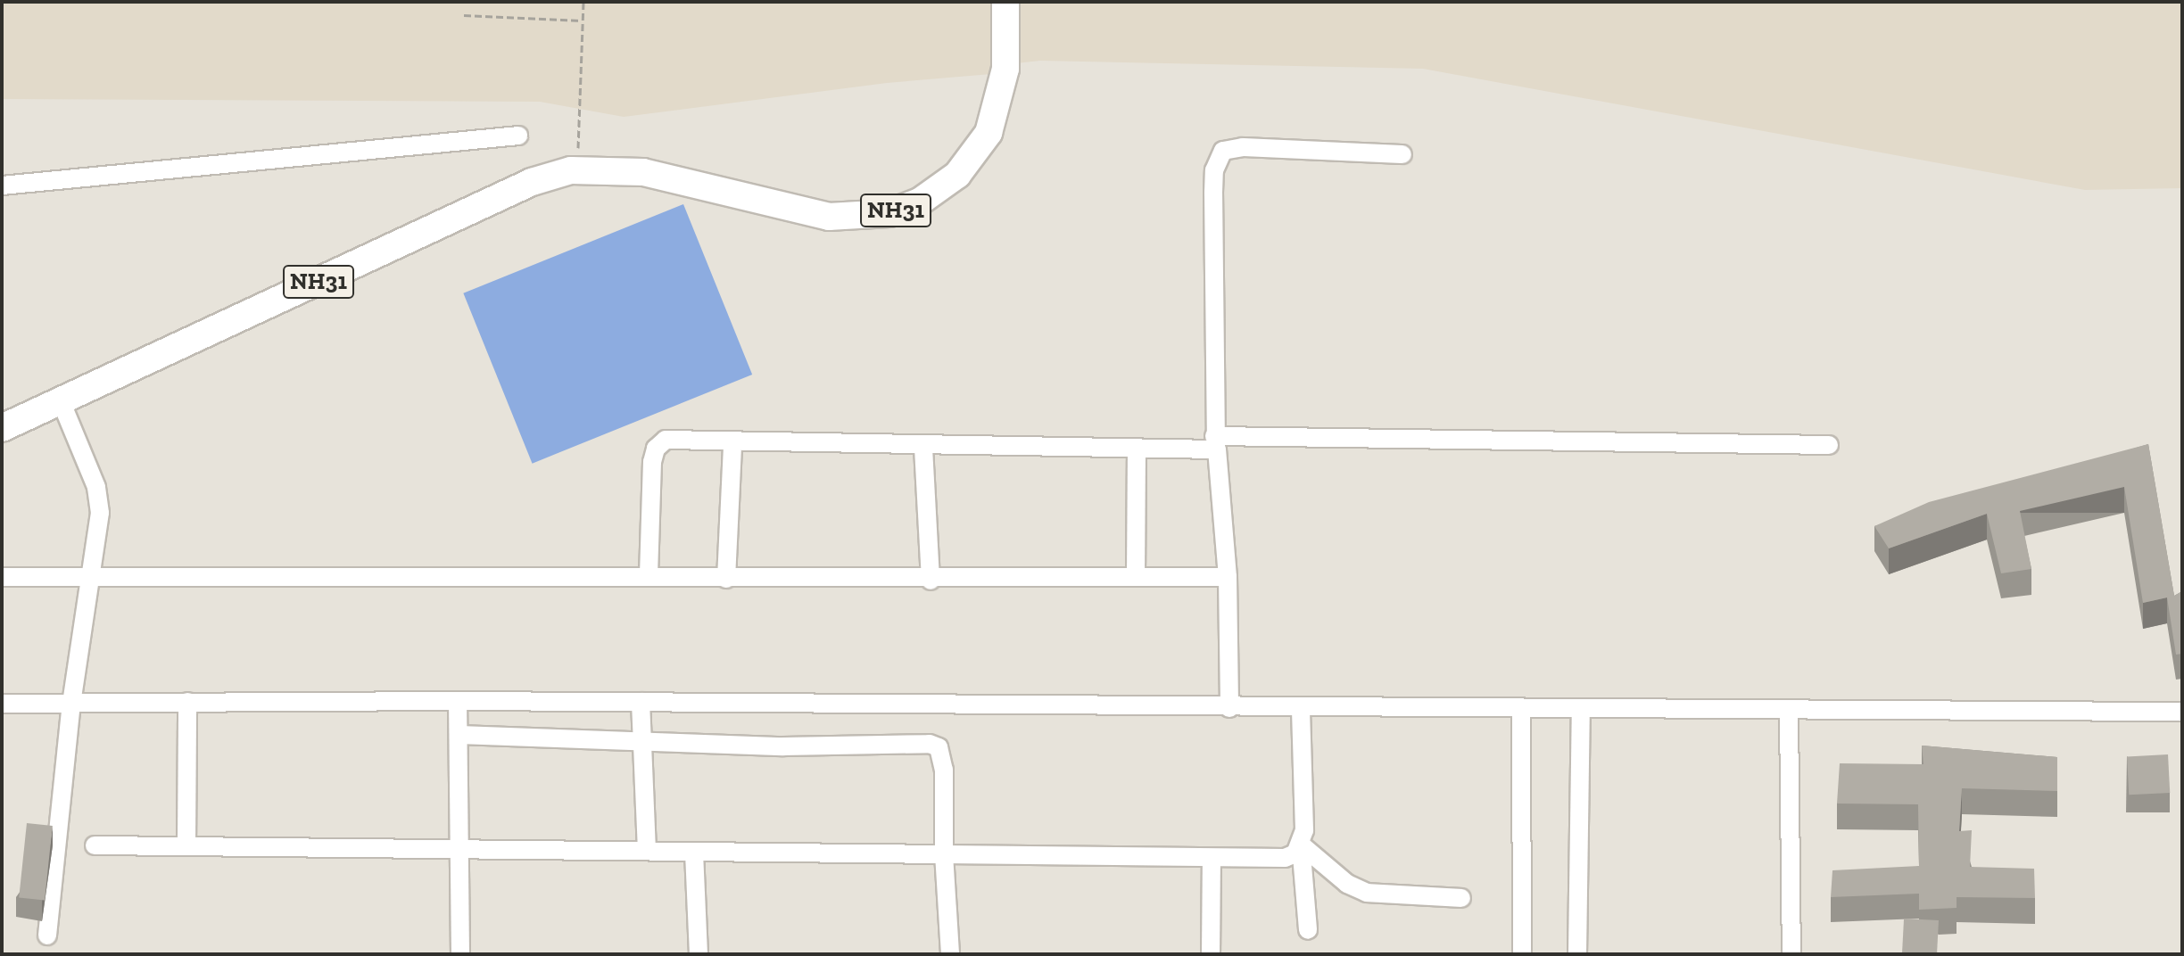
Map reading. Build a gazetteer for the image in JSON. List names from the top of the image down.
{
  "streets": {
    "highway": ["NH31"]
  }
}
